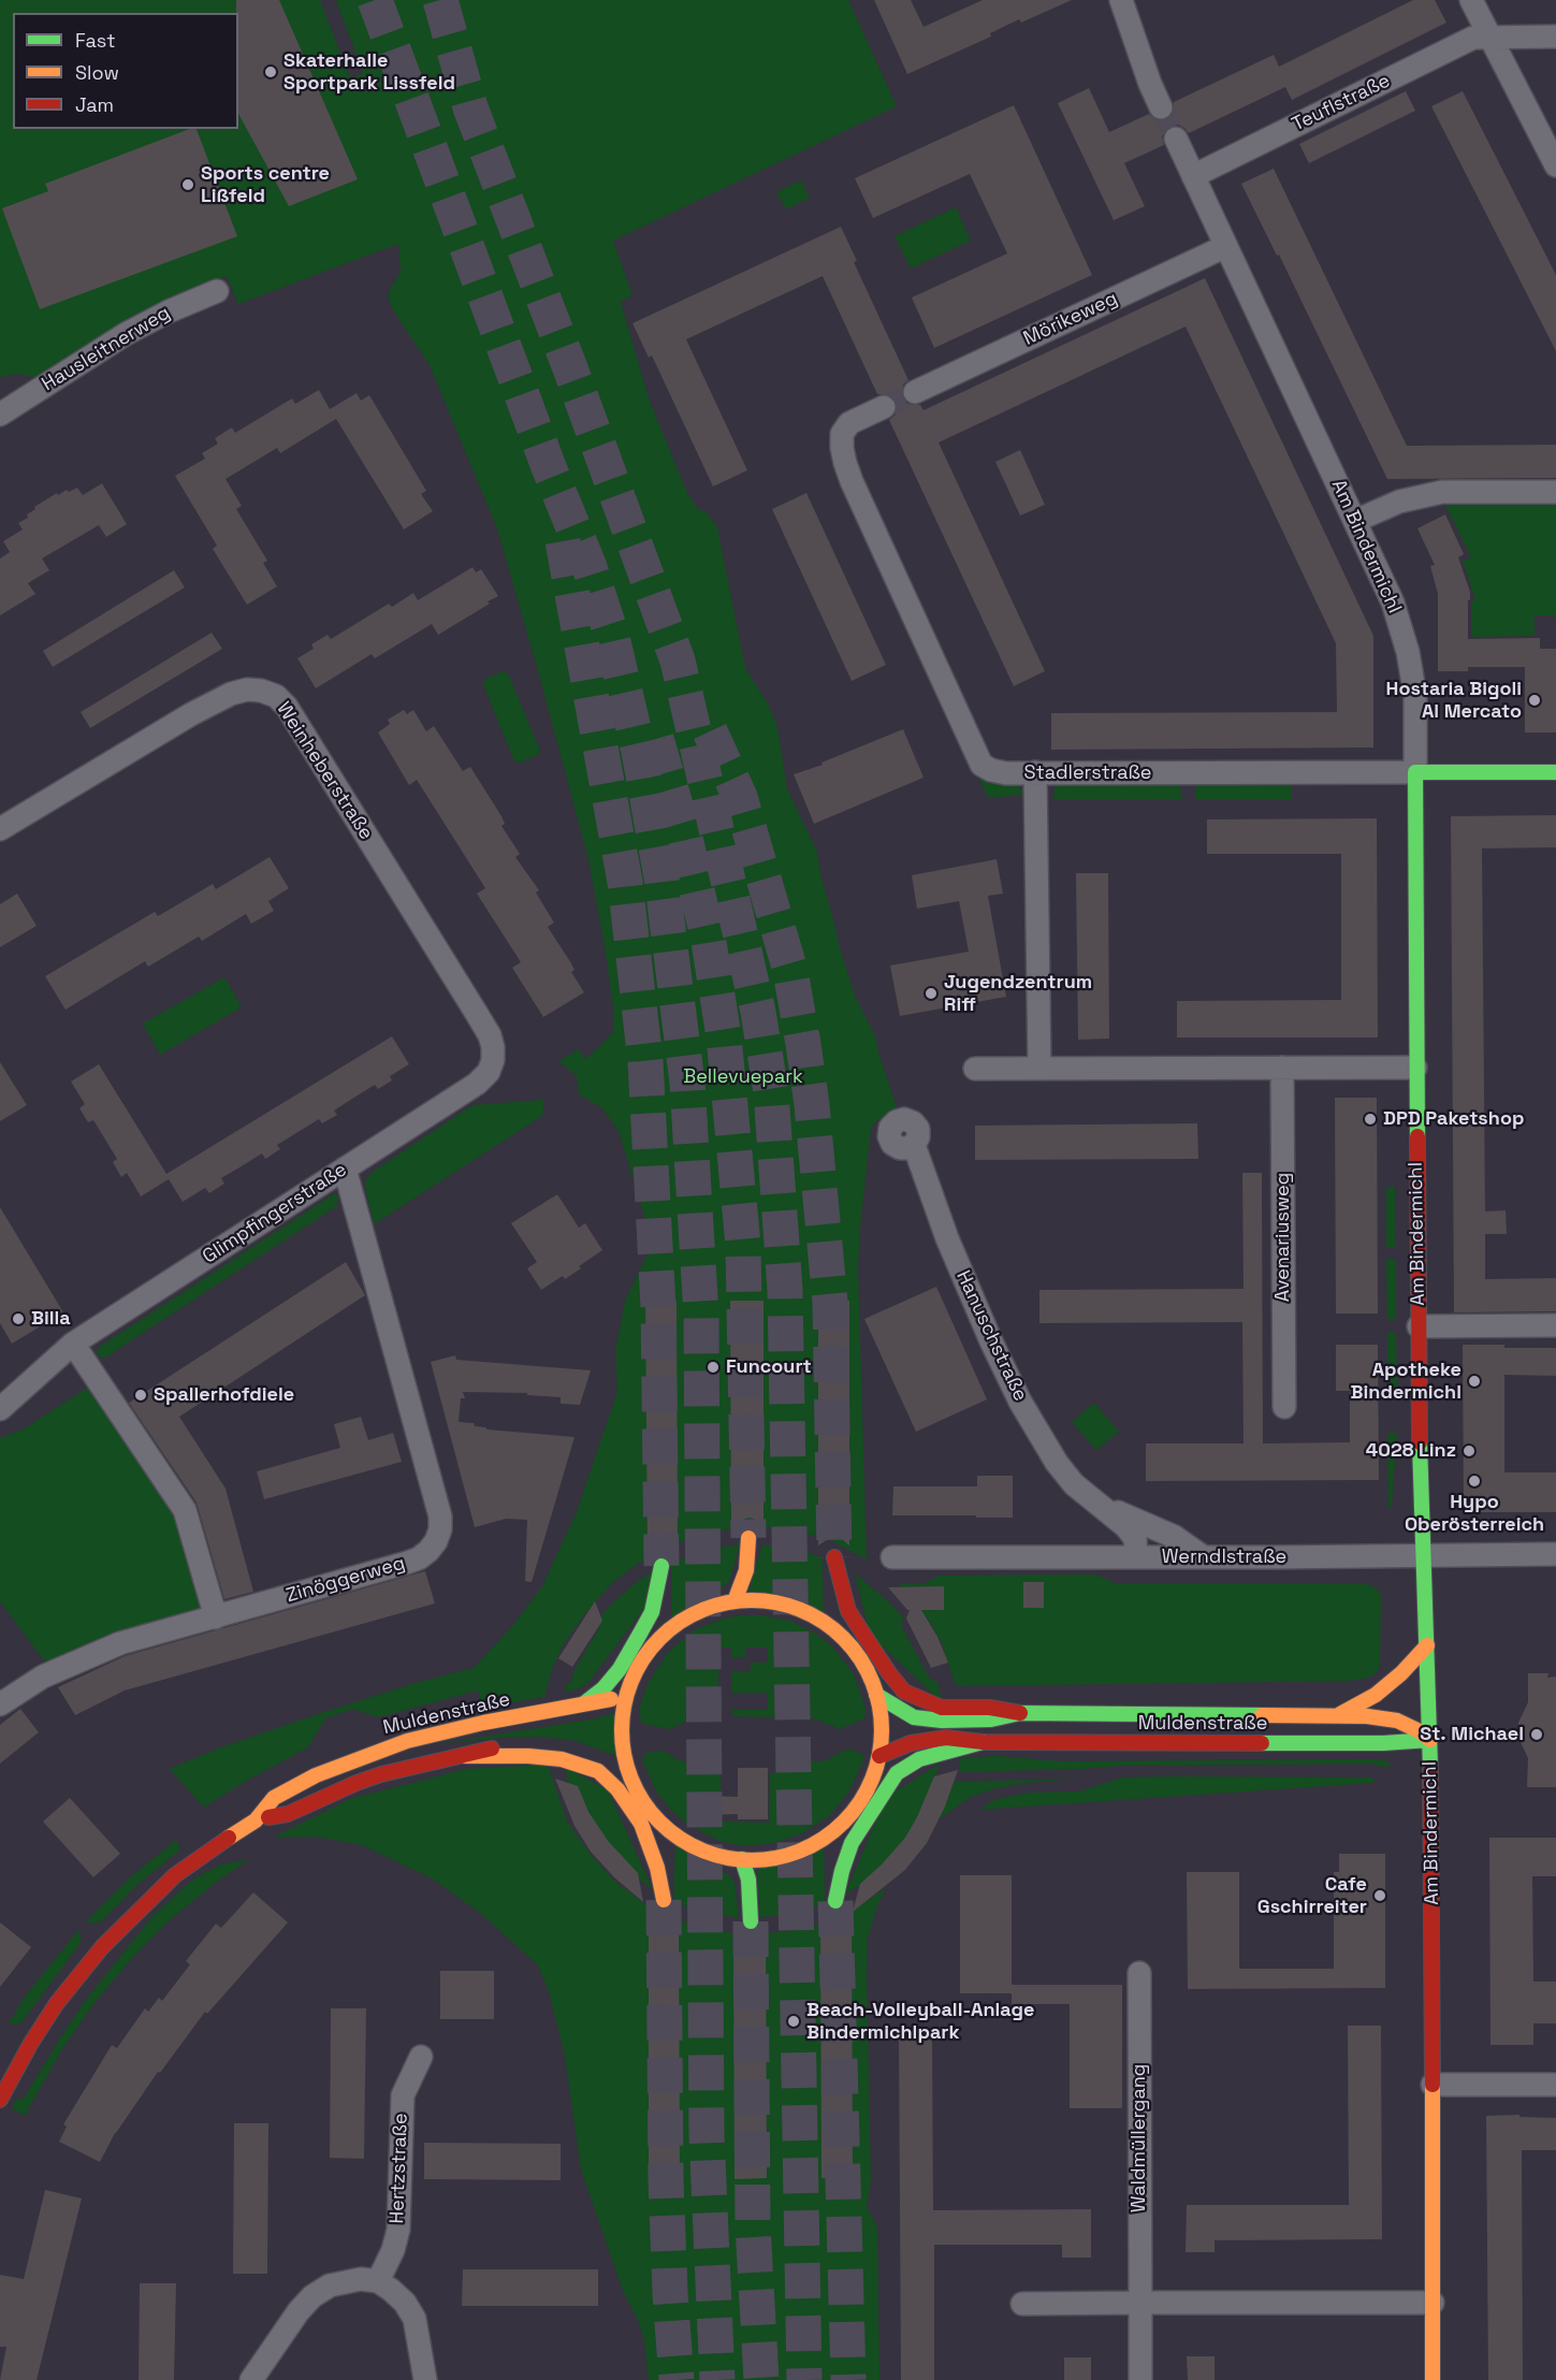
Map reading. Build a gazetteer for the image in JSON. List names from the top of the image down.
{
  "streets": {
    "main road": ["Am Bindermichl", "Stadlerstraße", "Muldenstraße"],
    "street": [
      "Teuflstraße",
      "Mörikeweg",
      "Hausleitnerweg",
      "Weinheberstraße",
      "Glimpfingerstraße",
      "Avenariusweg",
      "Hanuschstraße",
      "Werndlstraße",
      "Zinöggerweg",
      "Waldmüllergang",
      "Hertzstraße"
    ]
  },
  "crossings": [
    ["Teuflstraße", "Am Bindermichl"],
    ["Mörikeweg", "Am Bindermichl"],
    ["Am Bindermichl", "Stadlerstraße"],
    ["Am Bindermichl", "Werndlstraße"],
    ["Am Bindermichl", "Muldenstraße"],
    ["Weinheberstraße", "Glimpfingerstraße"],
    ["Glimpfingerstraße", "Zinöggerweg"],
    ["Hanuschstraße", "Werndlstraße"]
  ],
  "parks": ["Bellevuepark"],
  "places": [
    "Skaterhalle Sportpark Lissfeld",
    "Sports centre Lißfeld",
    "Hostaria Bigoli Al Mercato",
    "Jugendzentrum Riff",
    "DPD Paketshop",
    "Billa",
    "Funcourt",
    "Apotheke Bindermichl",
    "Spallerhofdiele",
    "4028 Linz",
    "Hypo Oberösterreich",
    "St. Michael",
    "Cafe Gschirreiter",
    "Beach-Volleyball-Anlage Bindermichlpark"
  ],
  "legend": ["Fast", "Slow", "Jam"]
}
